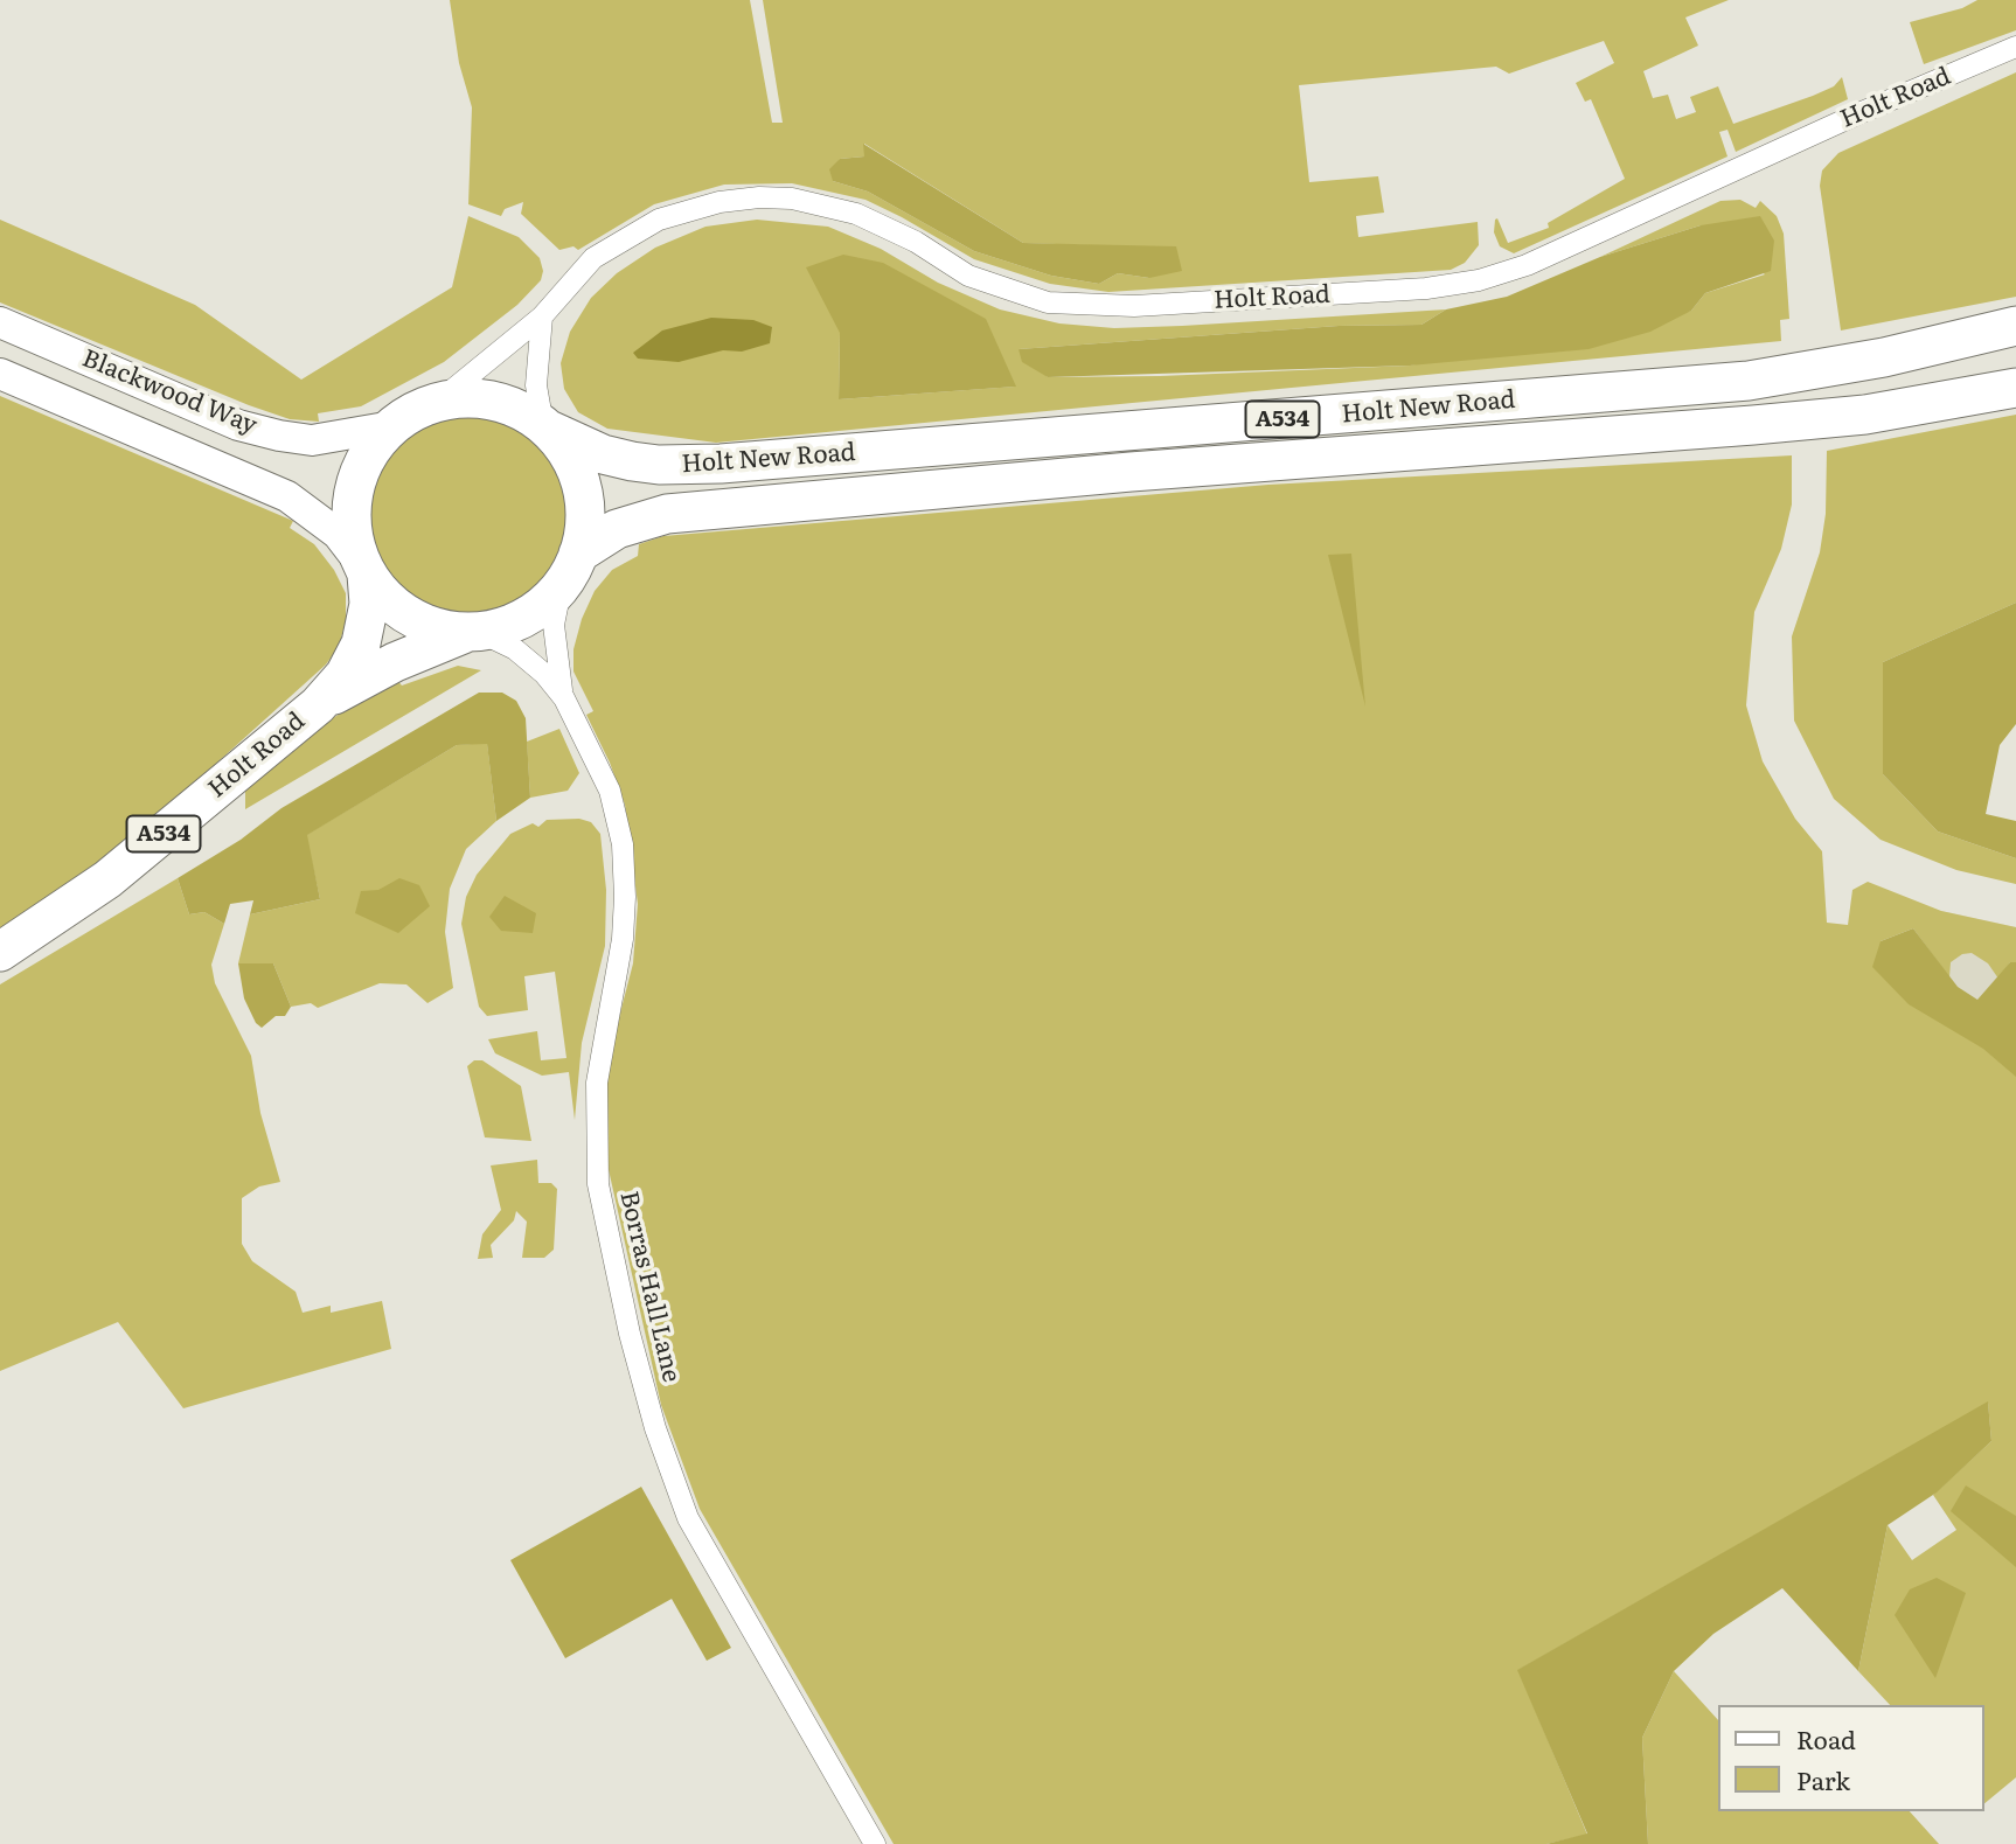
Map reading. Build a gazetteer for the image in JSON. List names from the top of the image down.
{
  "streets": {
    "highway": ["Holt Road", "Holt New Road", "A534"],
    "street": ["Blackwood Way", "Borras Hall Lane"]
  },
  "crossings": [
    ["Holt Road", "Blackwood Way"],
    ["Holt Road", "Holt New Road"],
    ["Holt Road", "Borras Hall Lane"],
    ["Blackwood Way", "Holt New Road"],
    ["Blackwood Way", "Borras Hall Lane"],
    ["Holt New Road", "Borras Hall Lane"]
  ],
  "legend": ["Road", "Park"]
}
